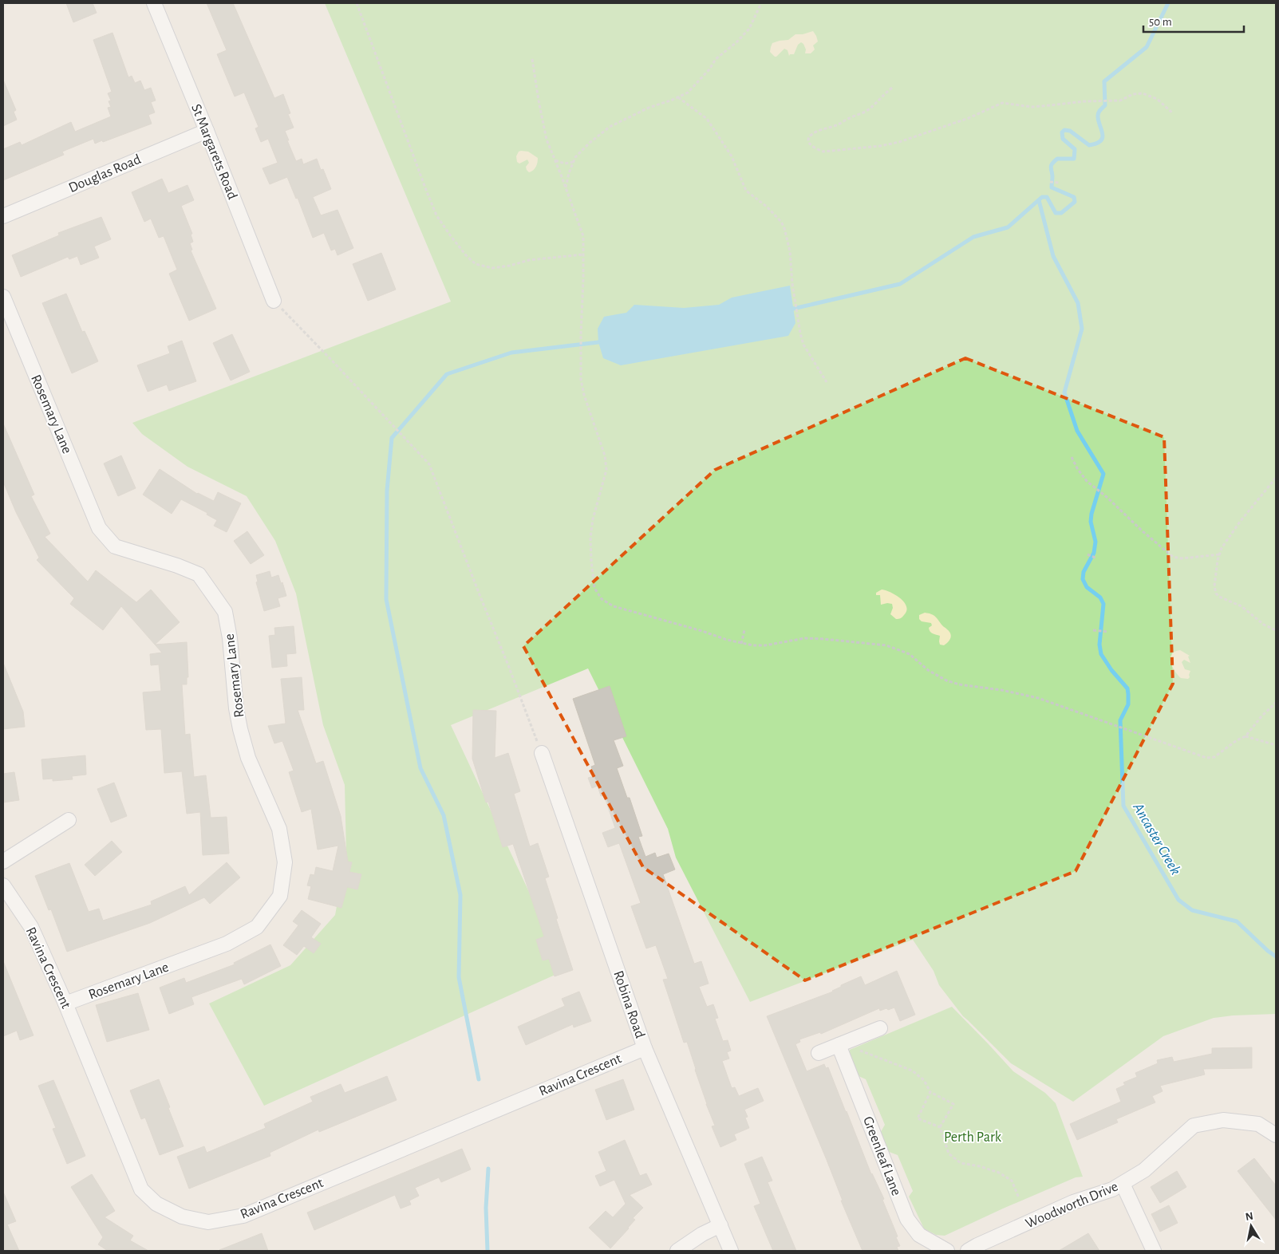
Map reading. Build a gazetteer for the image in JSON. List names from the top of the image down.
{
  "streets": {
    "street": [
      "St Margarets Road",
      "Douglas Road",
      "Rosemary Lane",
      "Ravina Crescent",
      "Robina Road",
      "Greenleaf Lane",
      "Woodworth Drive"
    ]
  },
  "crossings": [
    ["St Margarets Road", "Douglas Road"],
    ["Rosemary Lane", "Ravina Crescent"],
    ["Ravina Crescent", "Robina Road"]
  ],
  "water": ["Ancaster Creek"],
  "parks": ["Perth Park"],
  "scale_bar": "50 m",
  "north": "top"
}
